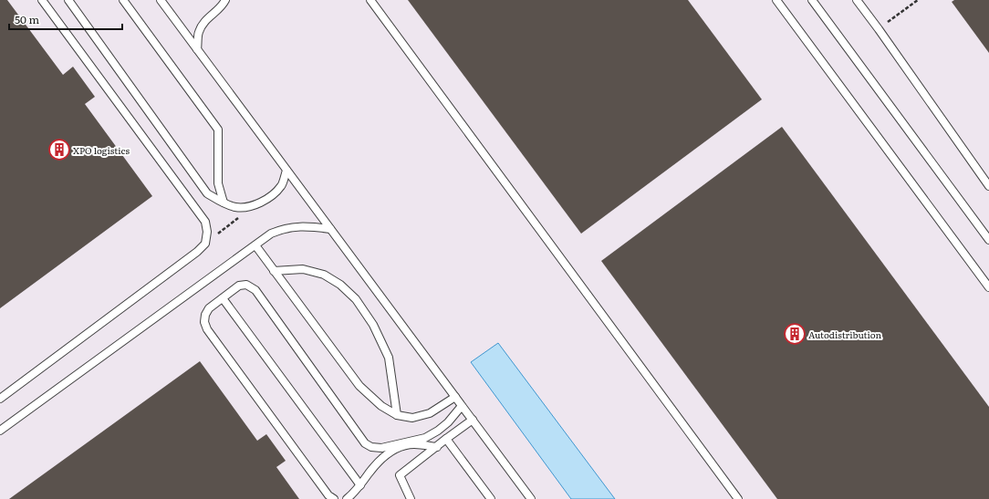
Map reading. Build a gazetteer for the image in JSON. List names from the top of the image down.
{
  "places": {
    "building": ["XPO logistics", "Autodistribution"]
  },
  "scale_bar": "50 m"
}
